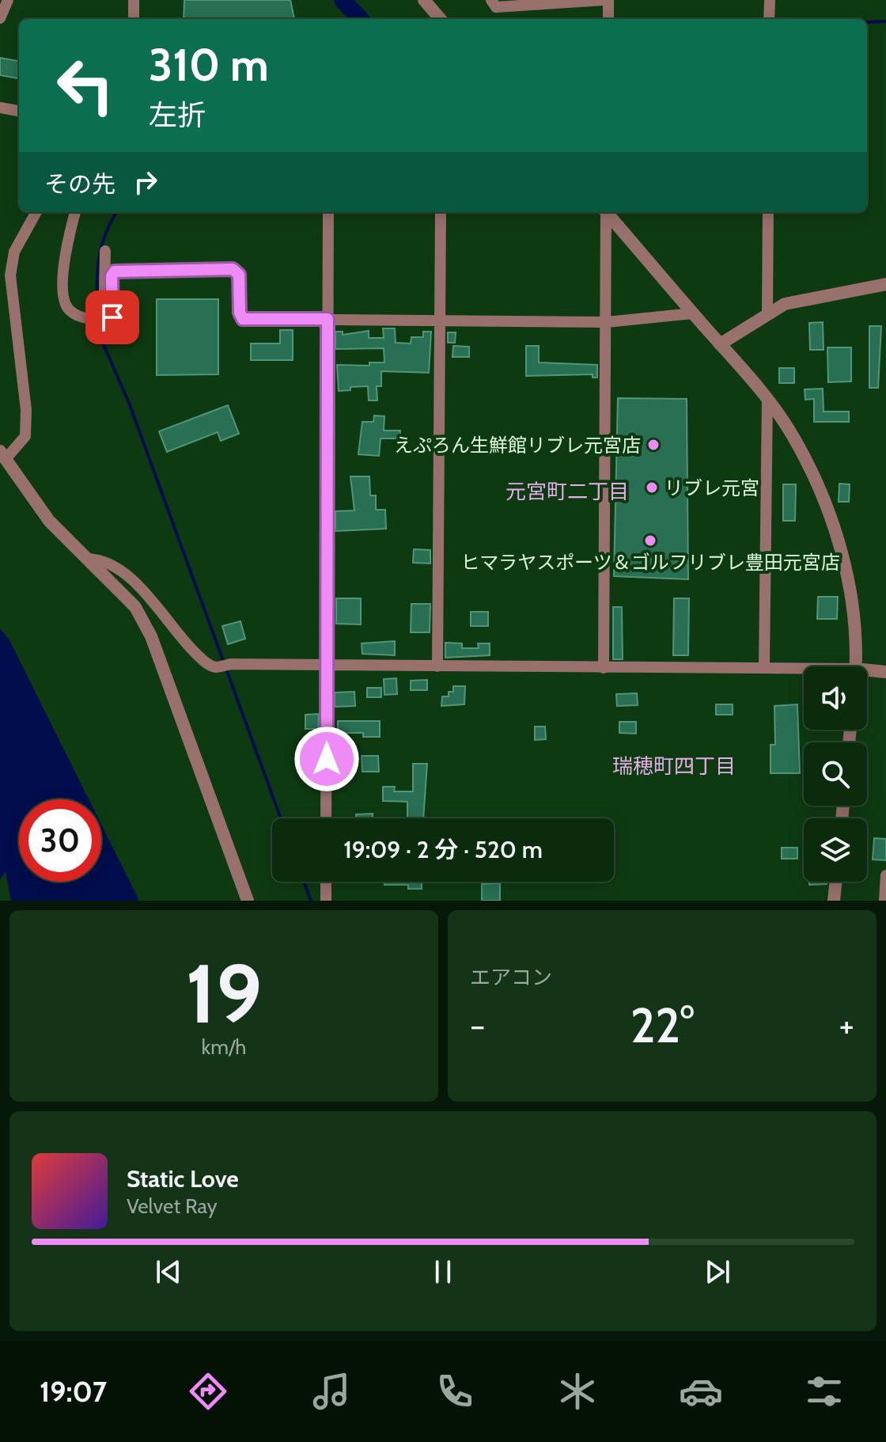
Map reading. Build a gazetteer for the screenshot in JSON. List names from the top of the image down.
{
  "districts": ["元宮町二丁目", "瑞穂町四丁目"],
  "places": ["えぷろん生鮮館リブレ元宮店", "リブレ元宮", "ヒマラヤスポーツ＆ゴルフリブレ豊田元宮店"],
  "page": {
    "turn": ["310 m", "左折"],
    "then": "その先",
    "limit": "30",
    "trip": "19:09 · 2 分 · 520 m",
    "tile": [
      ["19", "km/h"],
      "エアコン"
    ],
    "heat": ["−", "22°", "+"],
    "song": ["Static Love", "Velvet Ray"],
    "tabs": "19:07"
  }
}
